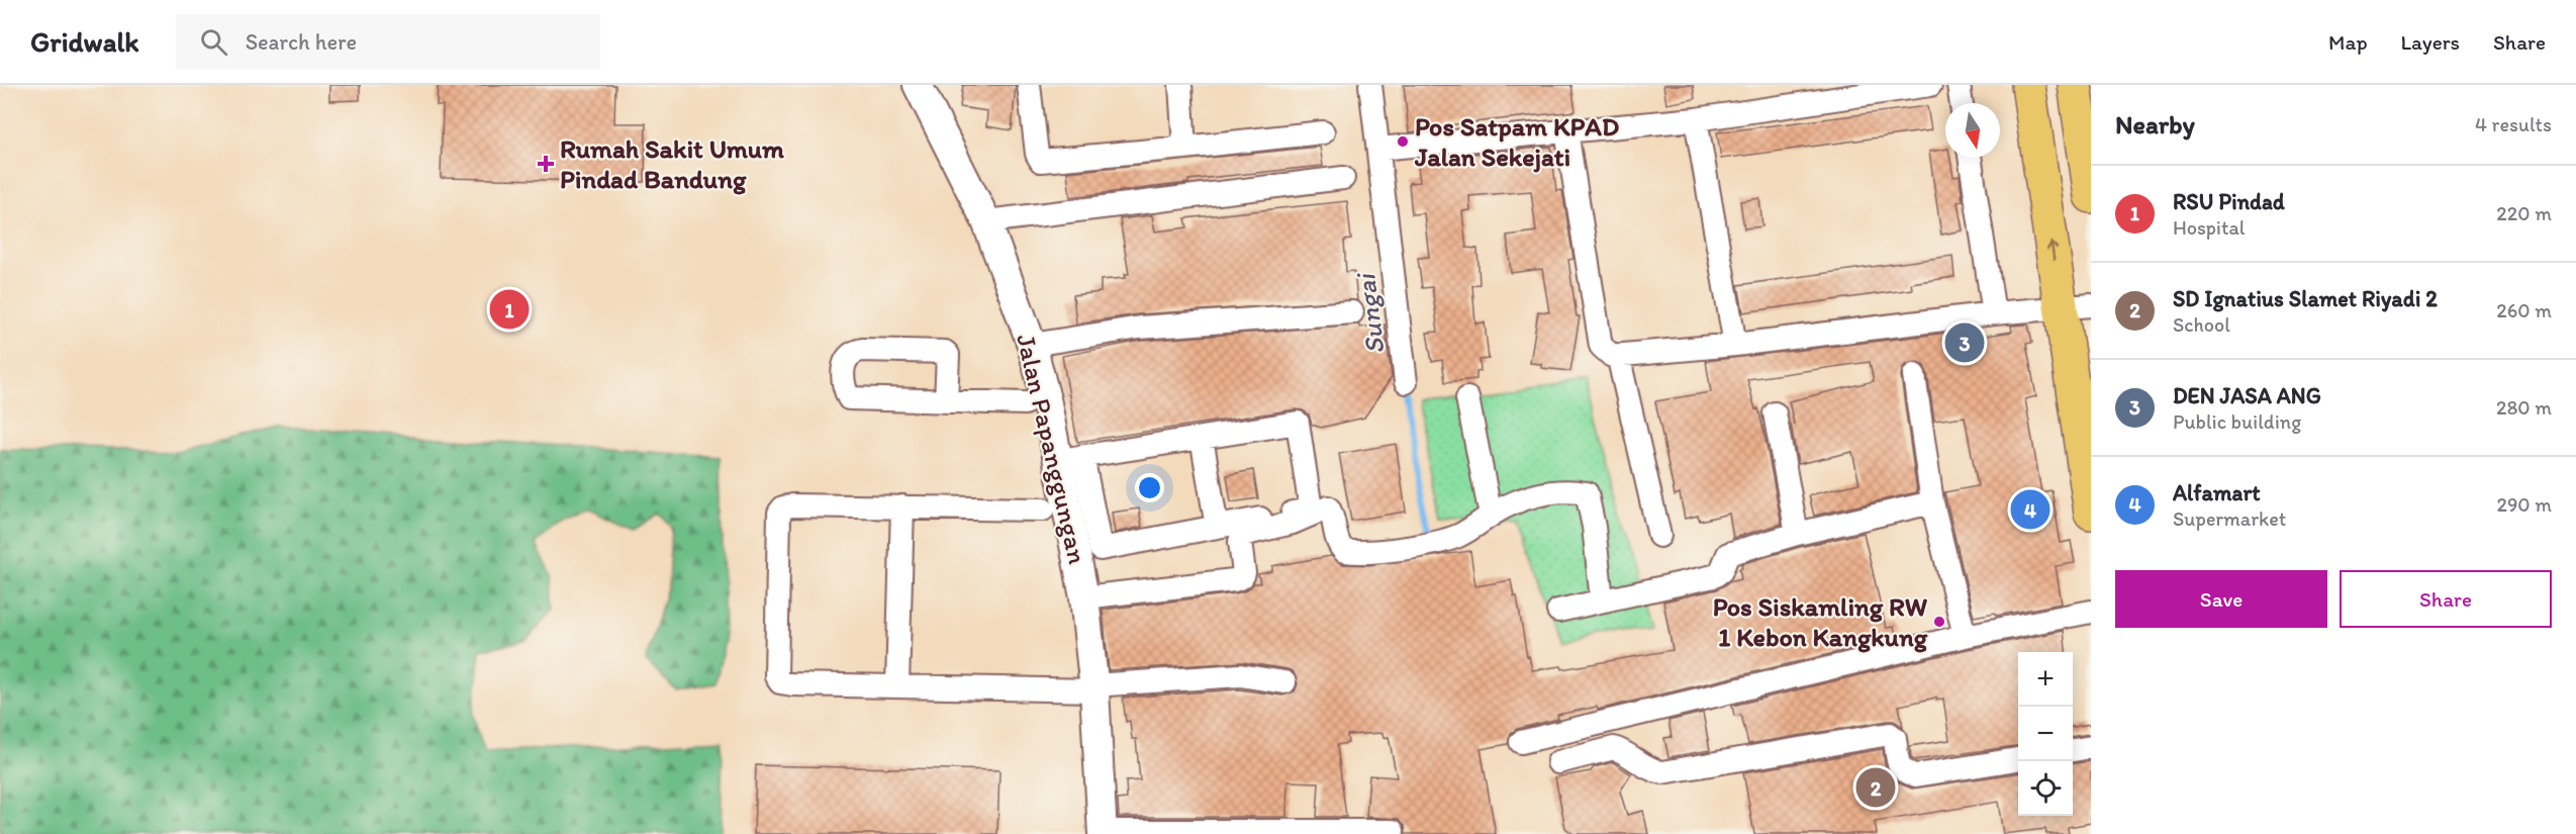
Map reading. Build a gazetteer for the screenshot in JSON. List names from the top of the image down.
{
  "streets": {
    "street": ["Jalan Papanggungan"]
  },
  "water": ["Sungai"],
  "places": {
    "other": ["Pos Satpam KPAD Jalan Sekejati", "Pos Siskamling RW 1 Kebon Kangkung"],
    "health": ["Rumah Sakit Umum Pindad Bandung"]
  },
  "north": "bottom",
  "page": {
    "header": "Gridwalk",
    "search": "Search here",
    "nav": ["Map", "Layers", "Share"],
    "heading": ["Nearby", "4 results"],
    "list": [
      {
        "mark": "1",
        "name": "RSU Pindad",
        "note": "Hospital",
        "value": "220 m"
      },
      {
        "mark": "2",
        "name": "SD Ignatius Slamet Riyadi 2",
        "note": "School",
        "value": "260 m"
      },
      {
        "mark": "3",
        "name": "DEN JASA ANG",
        "note": "Public building",
        "value": "280 m"
      },
      {
        "mark": "4",
        "name": "Alfamart",
        "note": "Supermarket",
        "value": "290 m"
      }
    ],
    "pins": [
      "1",
      "3",
      "4",
      "2"
    ],
    "buttons": ["Save", "Share"],
    "map_buttons": ["+", "−"]
  }
}
